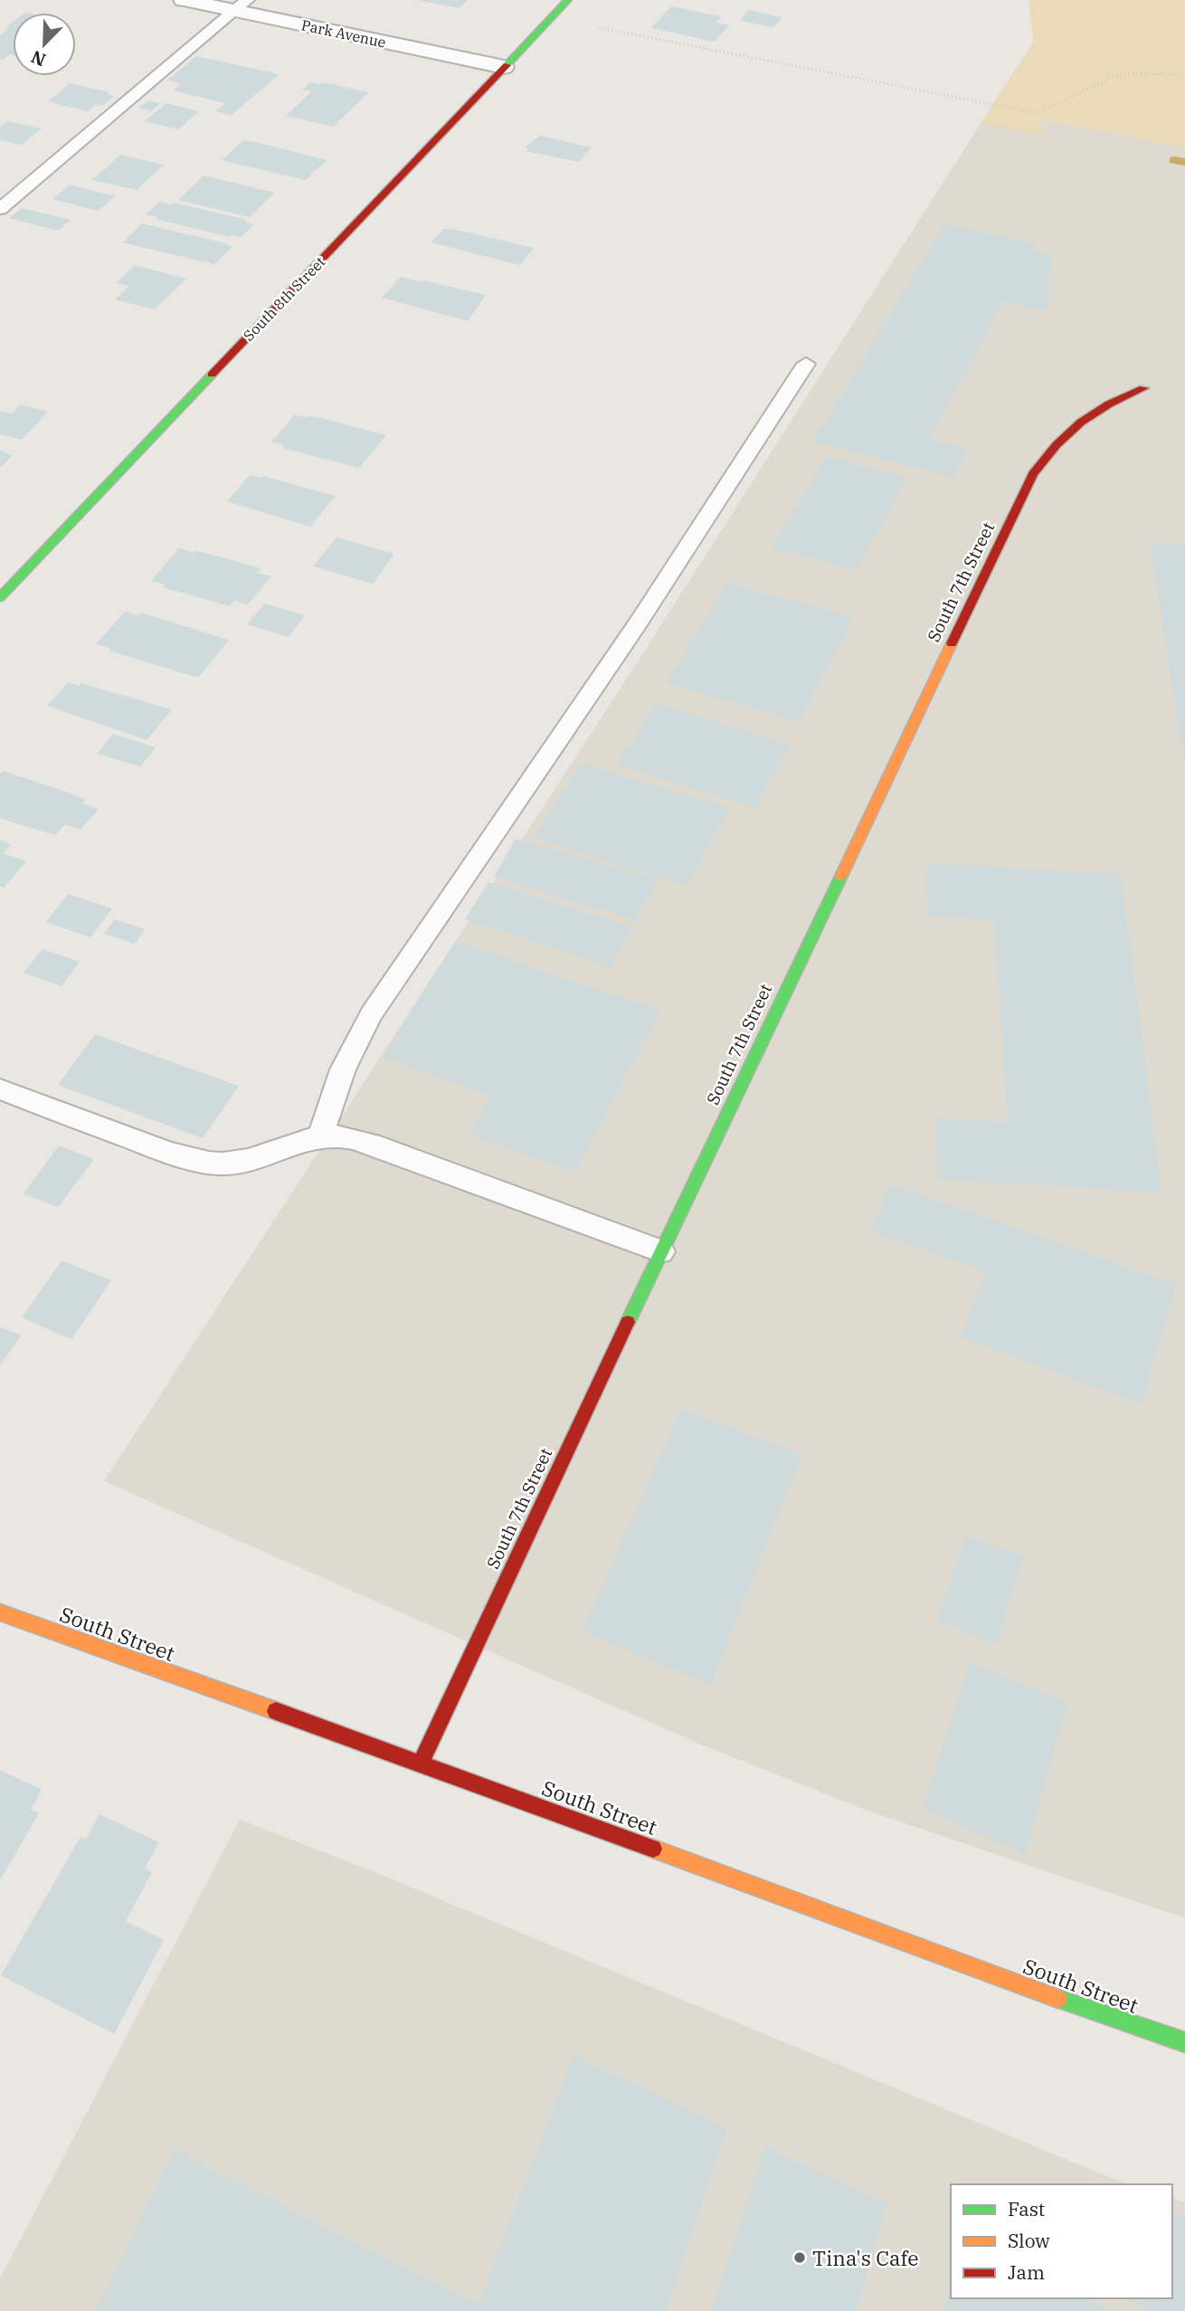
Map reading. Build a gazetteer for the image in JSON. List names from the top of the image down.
{
  "streets": {
    "street": [
      "Park Avenue",
      "South 8th Street",
      "South 7th Street",
      "South Street"
    ]
  },
  "crossings": [
    ["Park Avenue", "South 8th Street"],
    ["South 7th Street", "South Street"]
  ],
  "places": ["Tina's Cafe"],
  "legend": ["Fast", "Slow", "Jam"],
  "north": "bottom left"
}
